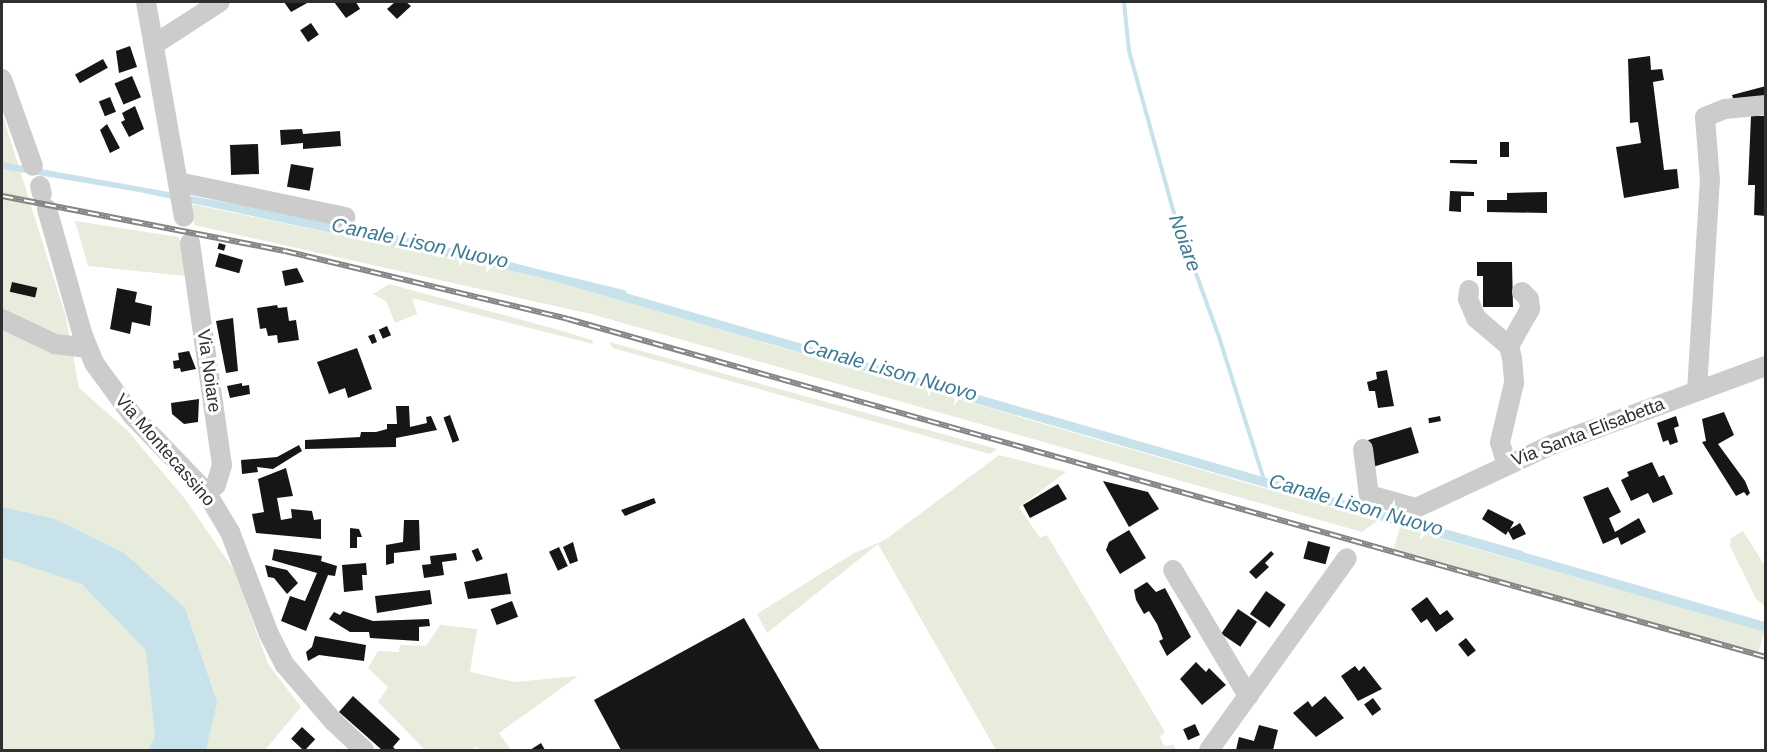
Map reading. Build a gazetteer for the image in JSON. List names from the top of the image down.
{
  "streets": {
    "street": ["Via Noiare", "Via Santa Elisabetta", "Via Montecassino"]
  },
  "crossings": [
    ["Via Noiare", "Via Montecassino"]
  ],
  "water": ["Canale Lison Nuovo", "Noiare"]
}
